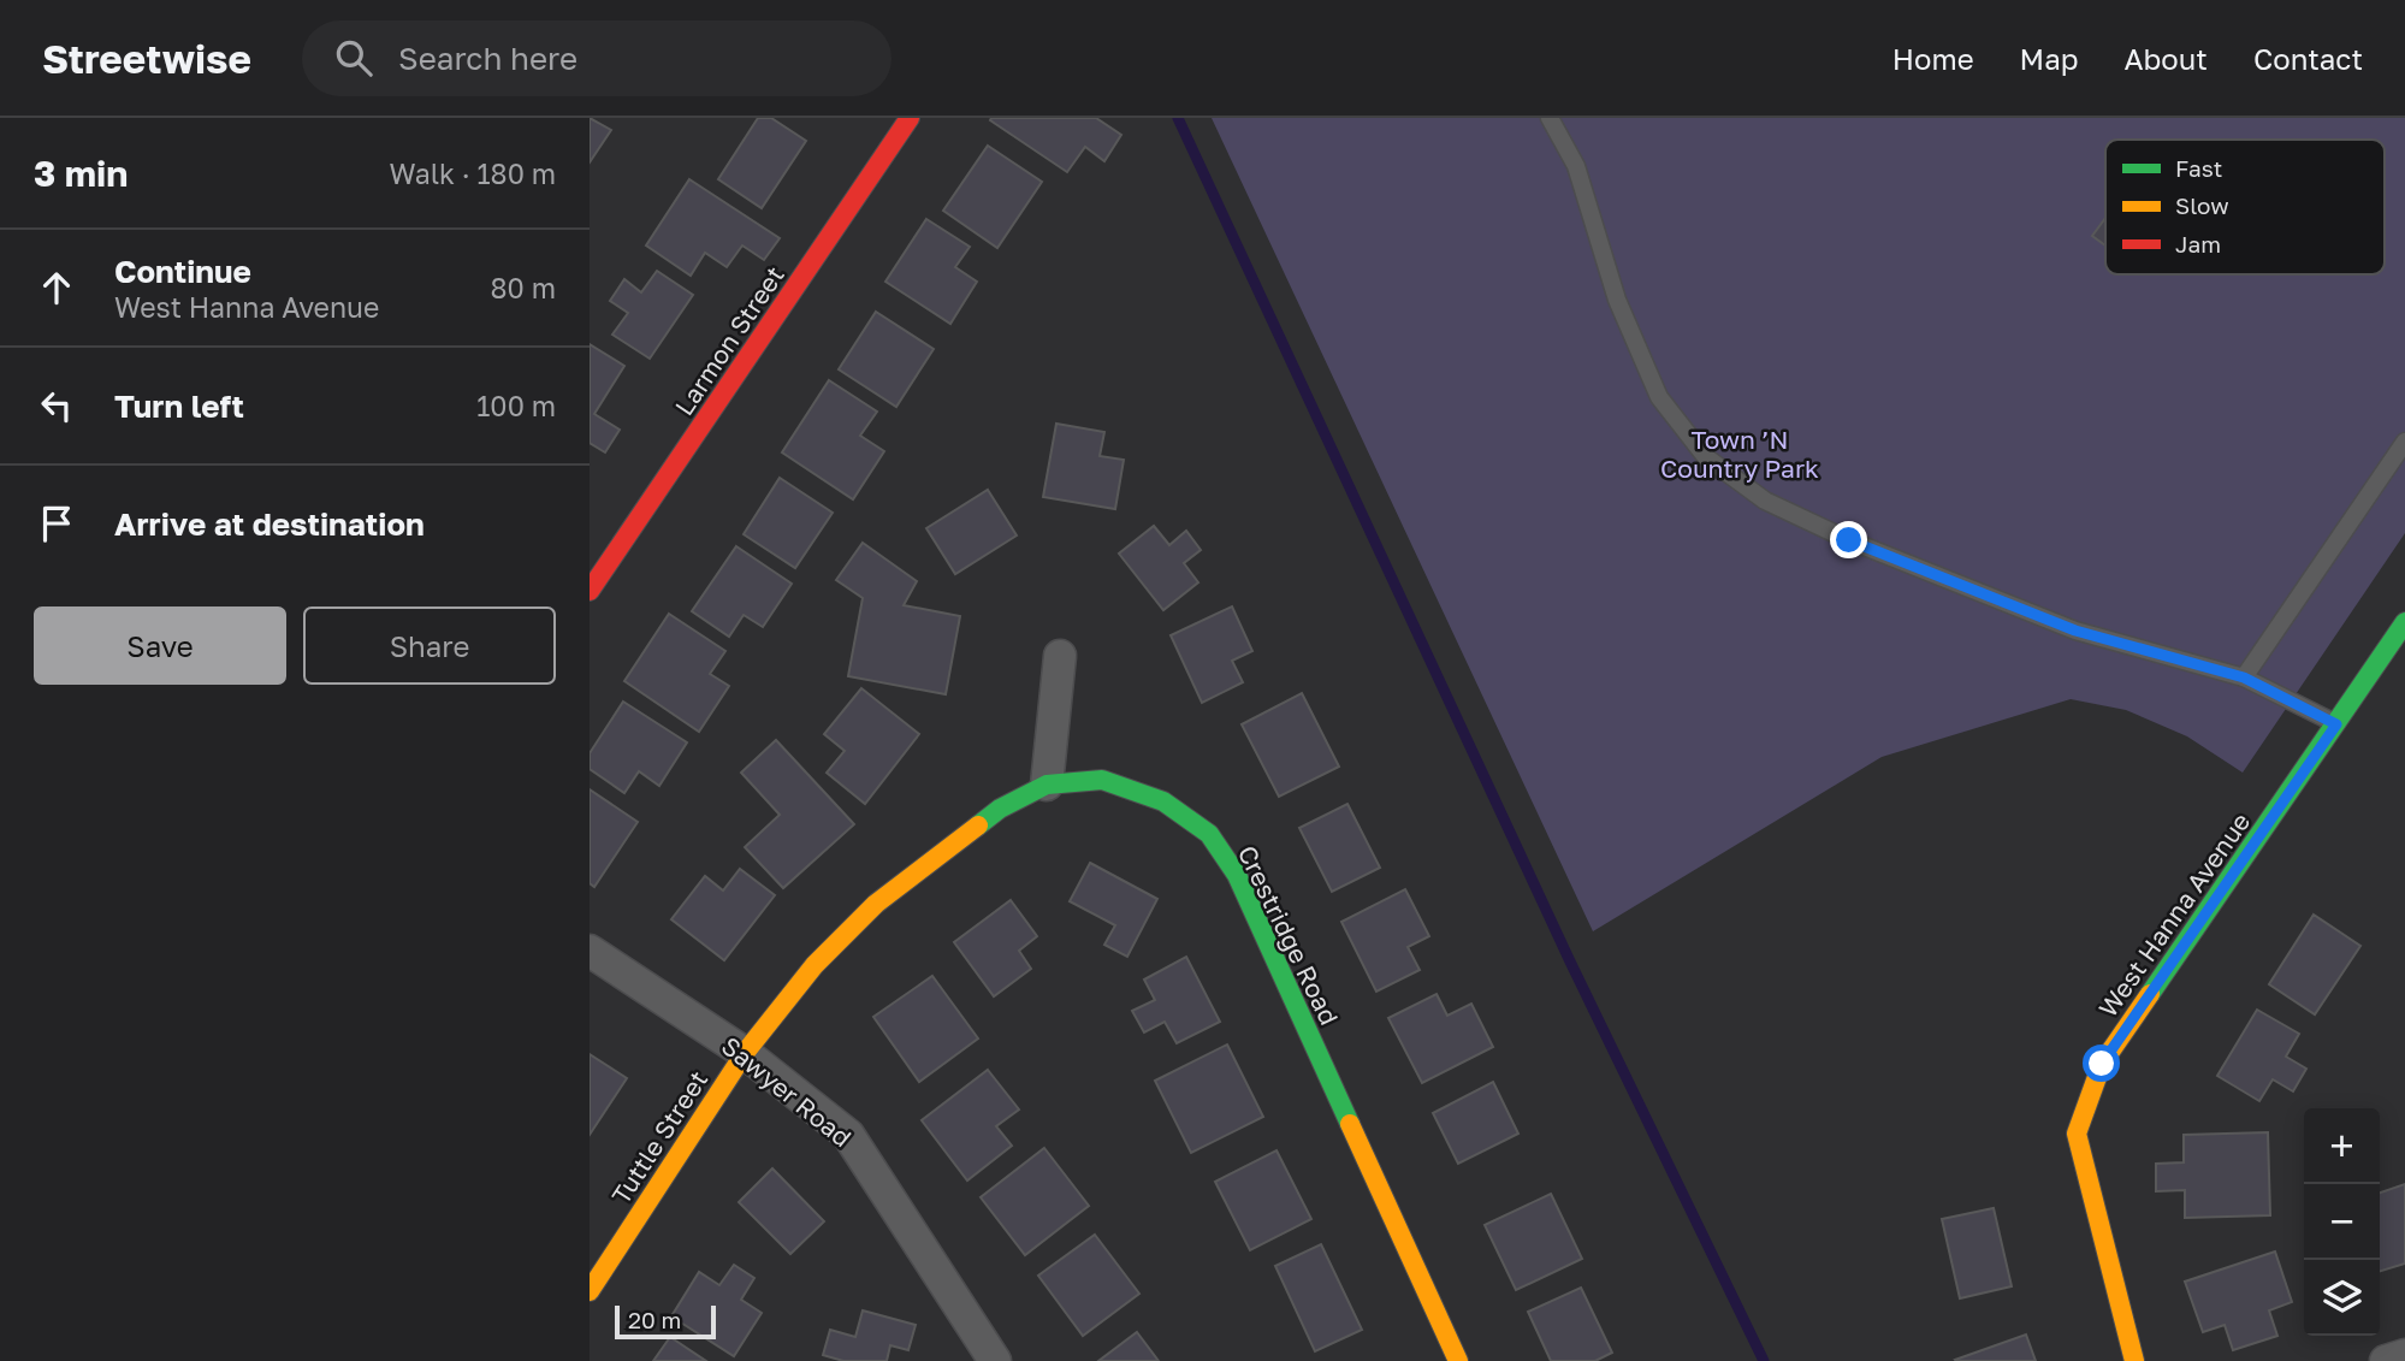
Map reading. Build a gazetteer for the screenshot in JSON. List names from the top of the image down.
{
  "streets": {
    "street": [
      "Larmon Street",
      "West Hanna Avenue",
      "Crestridge Road",
      "Sawyer Road",
      "Tuttle Street"
    ]
  },
  "crossings": [
    ["Crestridge Road", "Sawyer Road"],
    ["Crestridge Road", "Tuttle Street"],
    ["Sawyer Road", "Tuttle Street"]
  ],
  "parks": ["Town ’N Country Park"],
  "legend": ["Fast", "Slow", "Jam"],
  "scale_bar": "20 m",
  "page": {
    "header": "Streetwise",
    "search": "Search here",
    "nav": [
      "Home",
      "Map",
      "About",
      "Contact"
    ],
    "heading": ["3 min", "Walk · 180 m"],
    "list": [
      ["Continue", "West Hanna Avenue", "80 m"],
      ["Turn left", "100 m"],
      "Arrive at destination"
    ],
    "buttons": ["Save", "Share"],
    "map_buttons": ["+", "−"],
    "scale": "20 m"
  }
}
